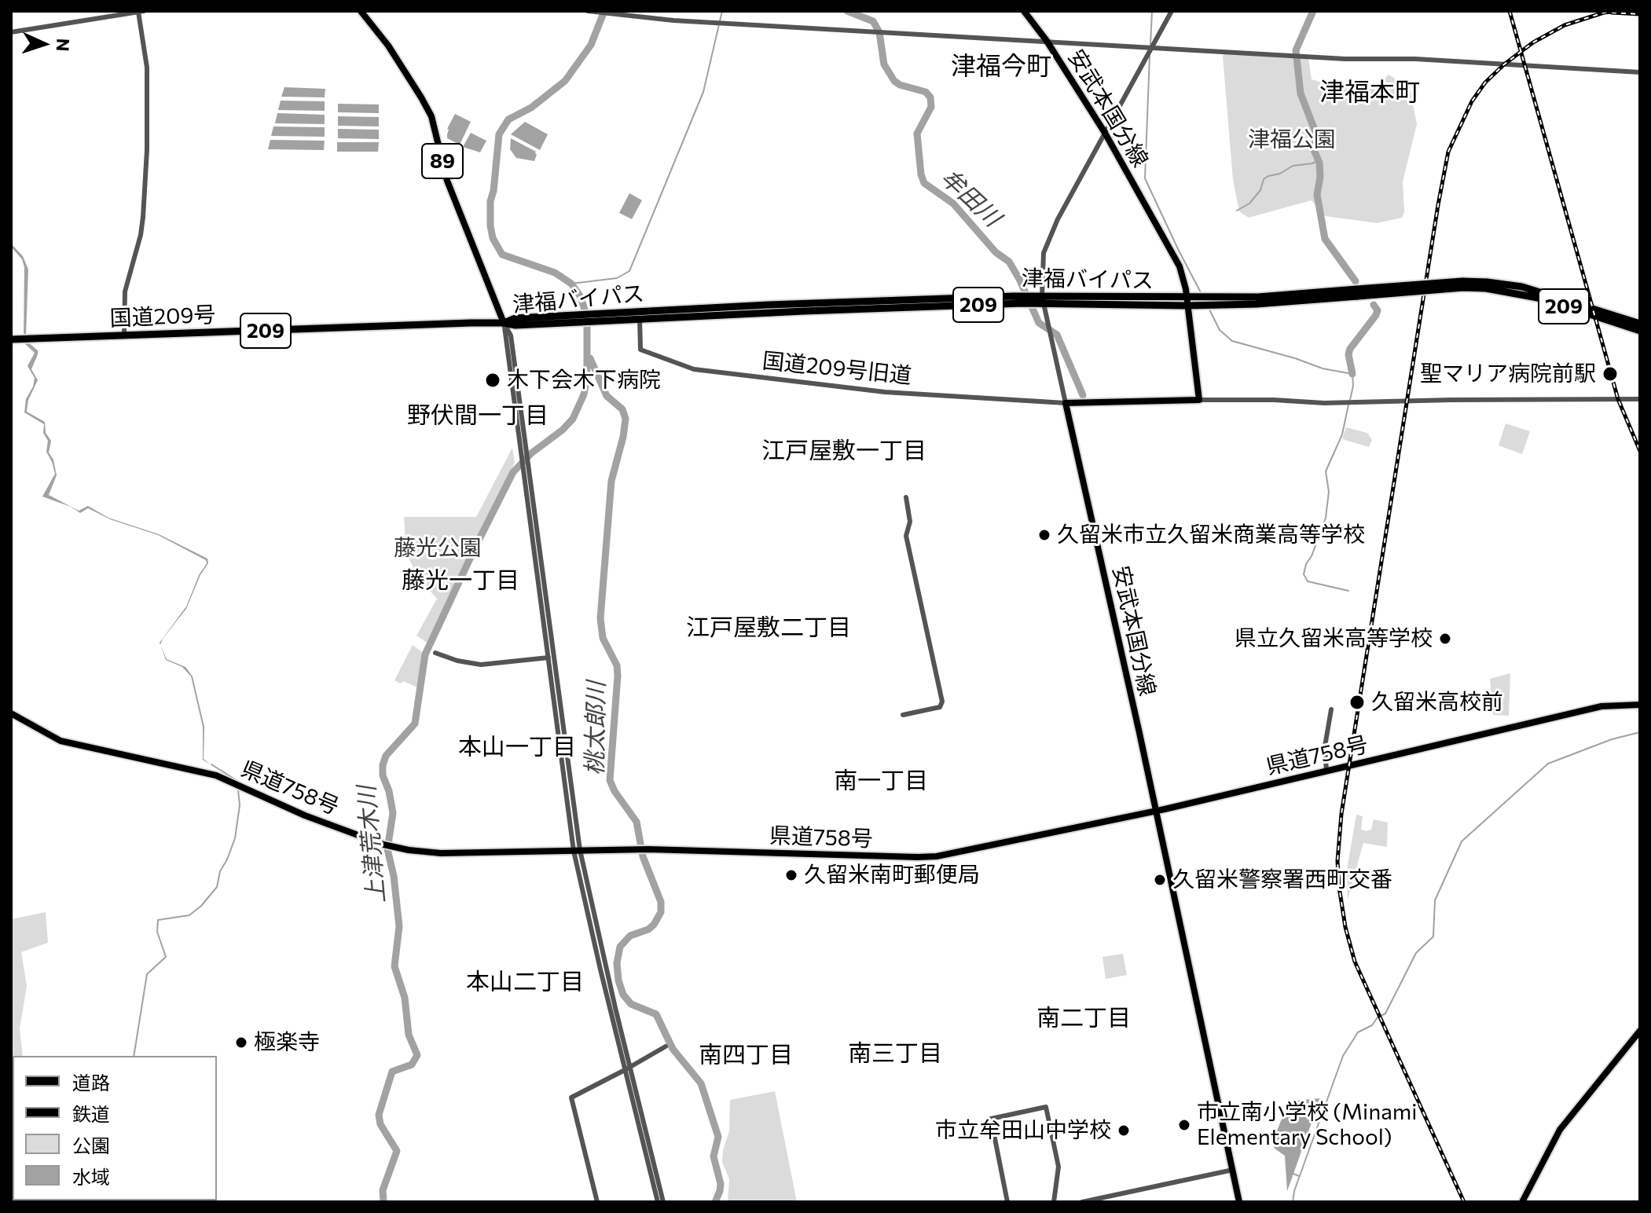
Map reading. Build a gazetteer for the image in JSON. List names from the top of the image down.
{
  "streets": {
    "highway": ["津福バイパス", "209", "国道209号"],
    "main road": ["安武本国分線", "89", "県道758号"],
    "street": ["国道209号旧道"]
  },
  "crossings": [
    ["安武本国分線", "津福バイパス"],
    ["安武本国分線", "国道209号旧道"],
    ["安武本国分線", "県道758号"],
    ["89", "津福バイパス"],
    ["89", "国道209号"],
    ["津福バイパス", "国道209号"],
    ["津福バイパス", "国道209号旧道"]
  ],
  "districts": [
    "津福今町",
    "津福本町",
    "野伏間一丁目",
    "江戸屋敷一丁目",
    "藤光一丁目",
    "江戸屋敷二丁目",
    "本山一丁目",
    "南一丁目",
    "本山二丁目",
    "南二丁目",
    "南三丁目",
    "南四丁目"
  ],
  "water": ["牟田川", "桃太郎川", "上津荒木川"],
  "parks": ["津福公園", "藤光公園"],
  "places": [
    "聖マリア病院前駅",
    "木下会木下病院",
    "久留米市立久留米商業高等学校",
    "県立久留米高等学校",
    "久留米高校前",
    "久留米南町郵便局",
    "久留米警察署西町交番",
    "極楽寺",
    "市立南小学校 (Minami Elementary School)",
    "市立牟田山中学校"
  ],
  "legend": [
    "道路",
    "鉄道",
    "公園",
    "水域"
  ],
  "north": "right"
}
